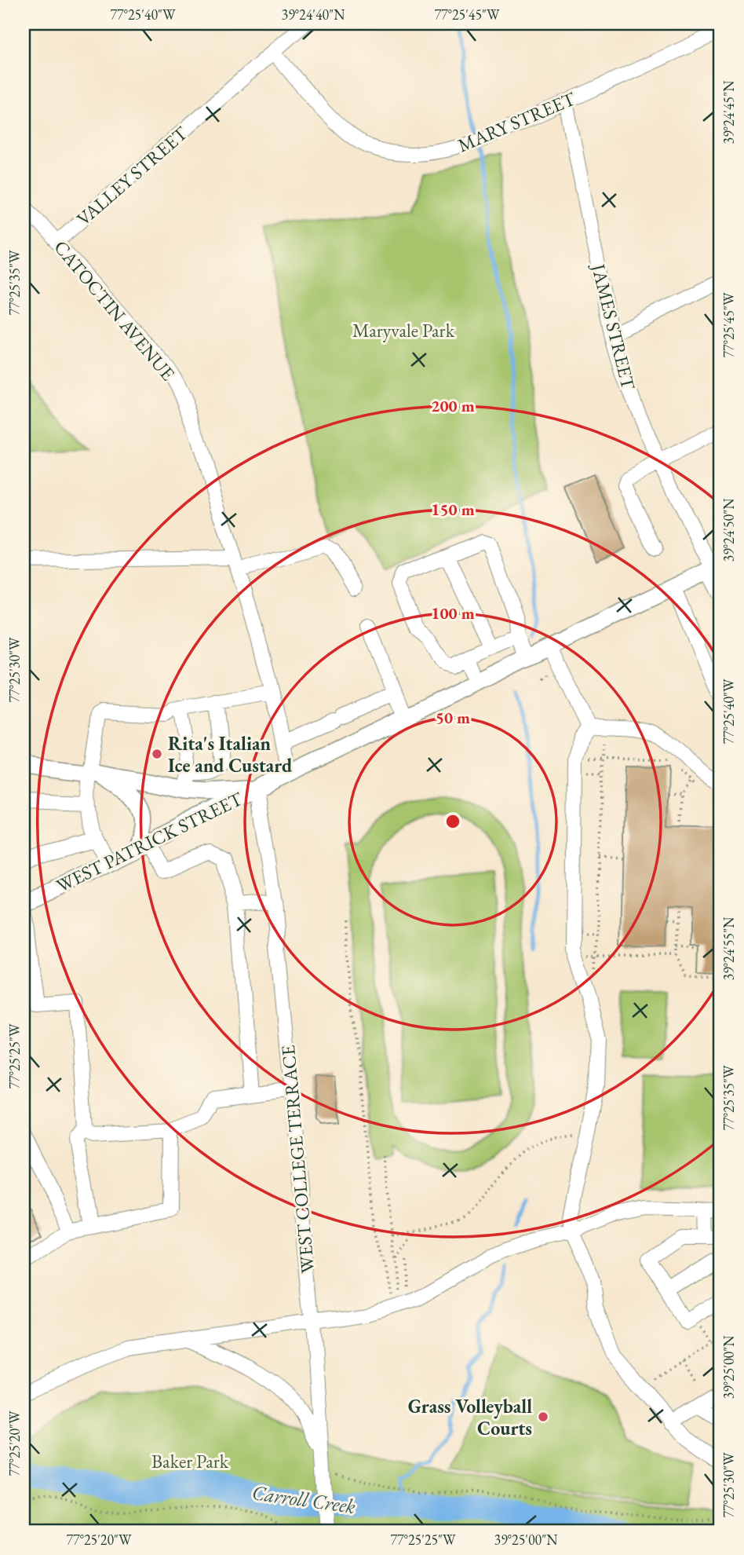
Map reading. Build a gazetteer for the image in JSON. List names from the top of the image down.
{
  "streets": {
    "main road": ["WEST PATRICK STREET"],
    "street": [
      "MARY STREET",
      "VALLEY STREET",
      "CATOCTIN AVENUE",
      "JAMES STREET",
      "WEST COLLEGE TERRACE"
    ]
  },
  "crossings": [
    ["MARY STREET", "VALLEY STREET"],
    ["MARY STREET", "JAMES STREET"],
    ["VALLEY STREET", "CATOCTIN AVENUE"],
    ["CATOCTIN AVENUE", "WEST PATRICK STREET"],
    ["JAMES STREET", "WEST PATRICK STREET"],
    ["WEST PATRICK STREET", "WEST COLLEGE TERRACE"]
  ],
  "water": ["Carroll Creek"],
  "parks": ["Maryvale Park", "Baker Park"],
  "places": ["Rita's Italian Ice and Custard", "Grass Volleyball Courts"],
  "coordinates": [
    "77°25'40\"W",
    "39°24'40\"N",
    "77°25'45\"W",
    "39°24'45\"N",
    "77°25'35\"W",
    "39°24'50\"N",
    "77°25'30\"W",
    "39°24'55\"N",
    "77°25'25\"W",
    "39°25'00\"N",
    "77°25'20\"W"
  ],
  "rings": [
    "200 m",
    "150 m",
    "100 m",
    "50 m"
  ]
}
